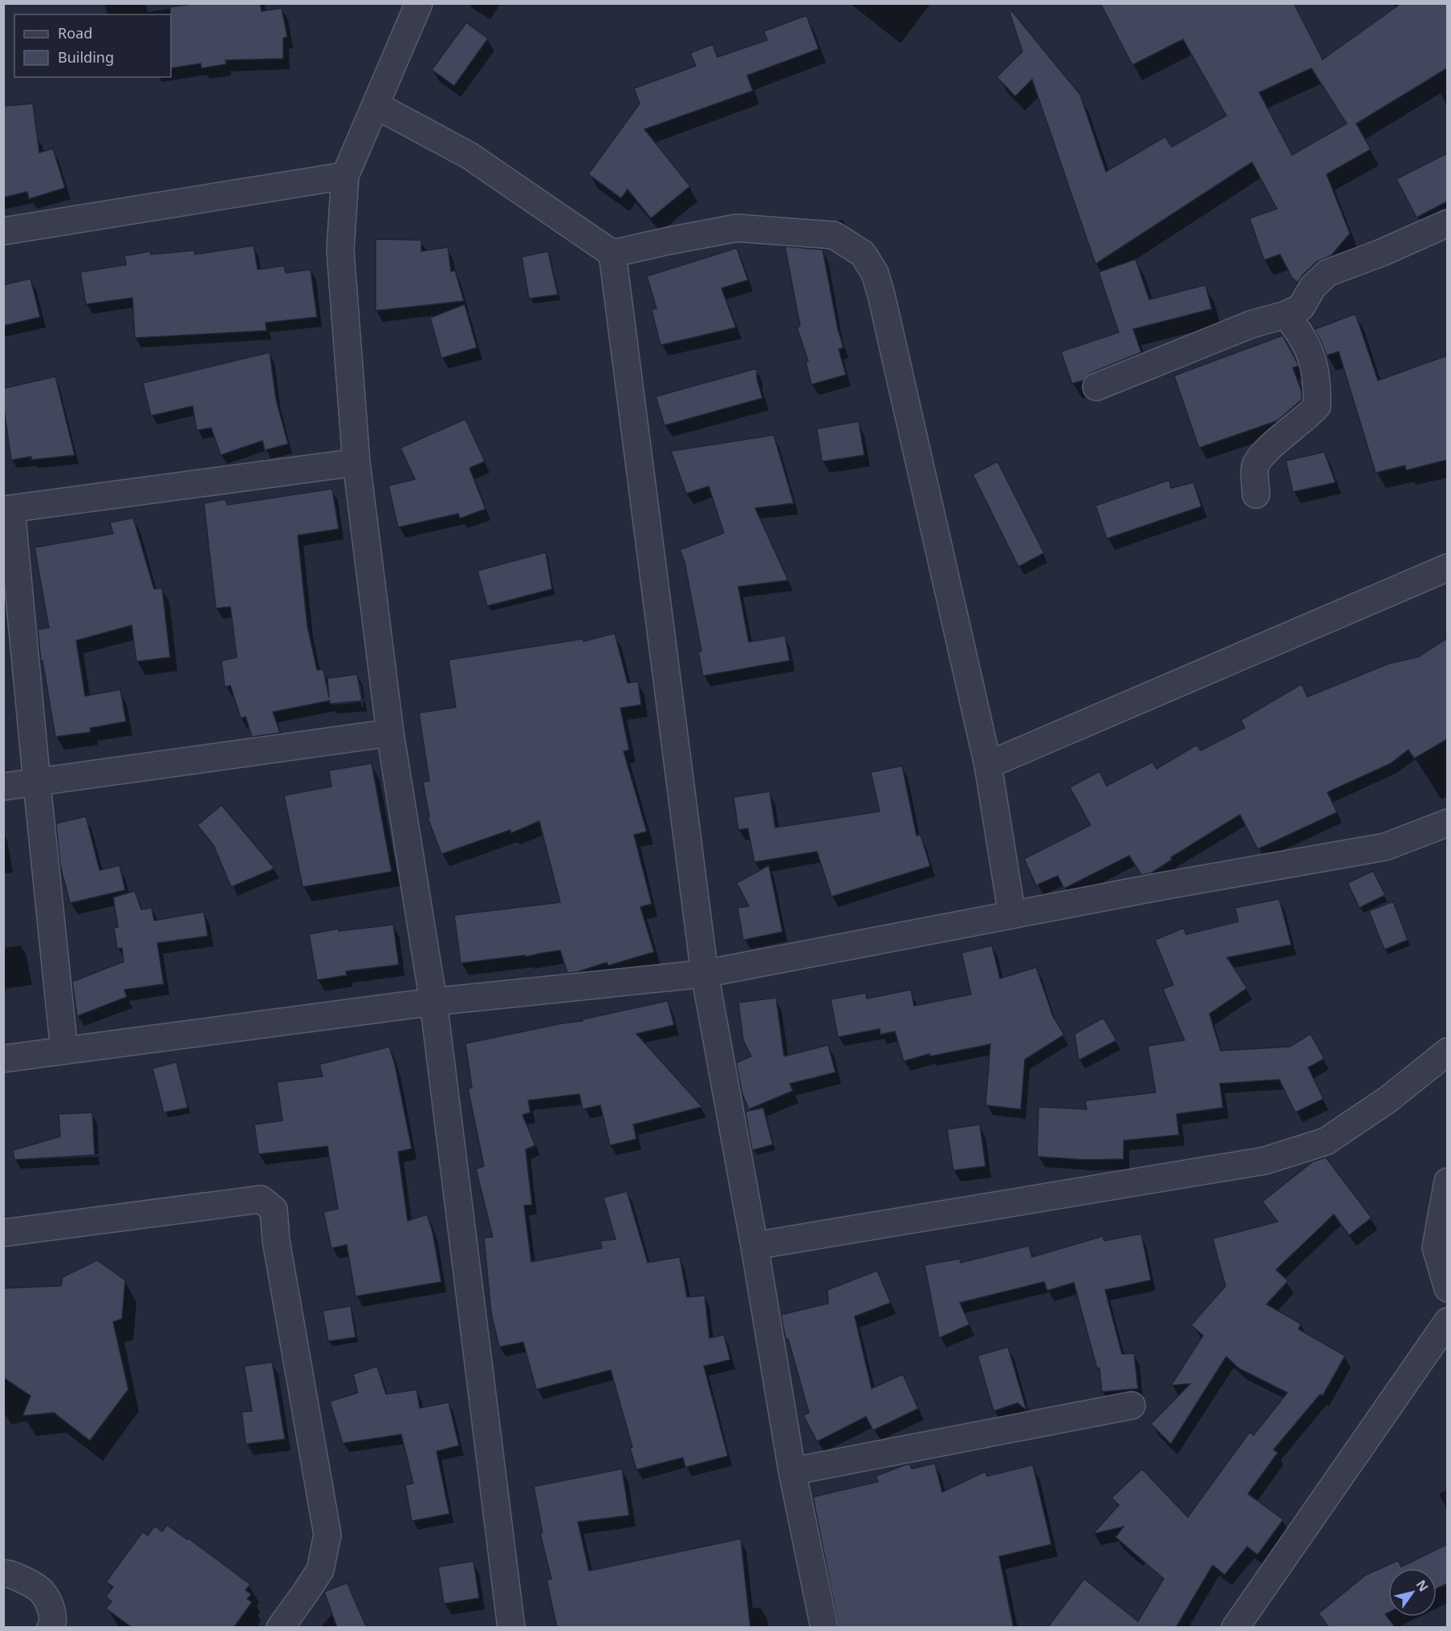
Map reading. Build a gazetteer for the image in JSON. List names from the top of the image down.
{
  "legend": ["Road", "Building"],
  "north": "top right"
}
